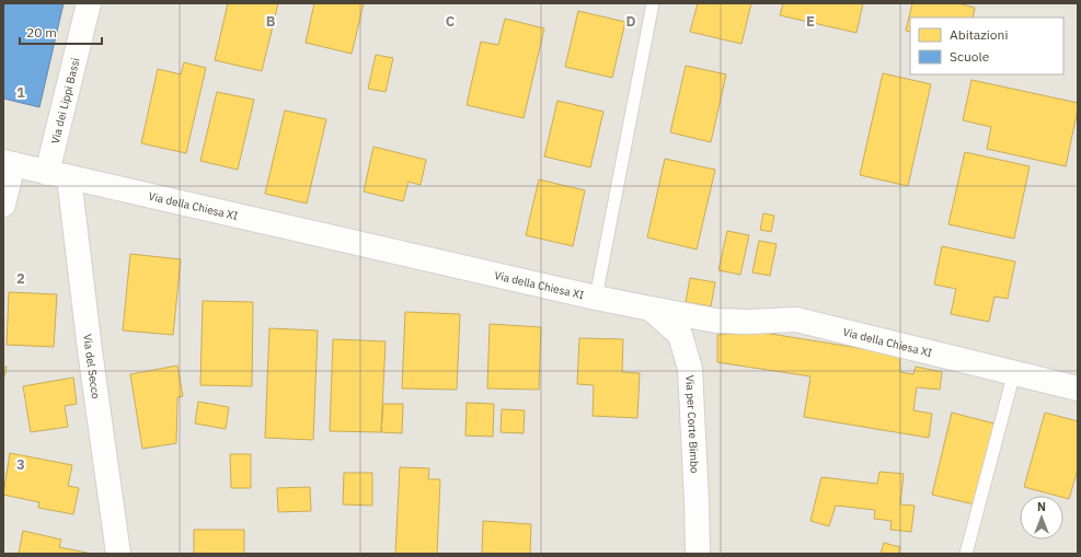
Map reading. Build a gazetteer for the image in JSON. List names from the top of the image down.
{
  "streets": {
    "street": [
      "Via dei Lippi Bassi",
      "Via della Chiesa XI",
      "Via del Secco",
      "Via per Corte Bimbo"
    ]
  },
  "crossings": [
    ["Via dei Lippi Bassi", "Via della Chiesa XI"],
    ["Via dei Lippi Bassi", "Via del Secco"],
    ["Via della Chiesa XI", "Via del Secco"],
    ["Via della Chiesa XI", "Via per Corte Bimbo"]
  ],
  "legend": ["Abitazioni", "Scuole"],
  "scale_bar": "20 m",
  "north": "top",
  "grid": {
    "columns": [
      "B",
      "C",
      "D",
      "E"
    ],
    "rows": ["1", "2", "3"]
  }
}
